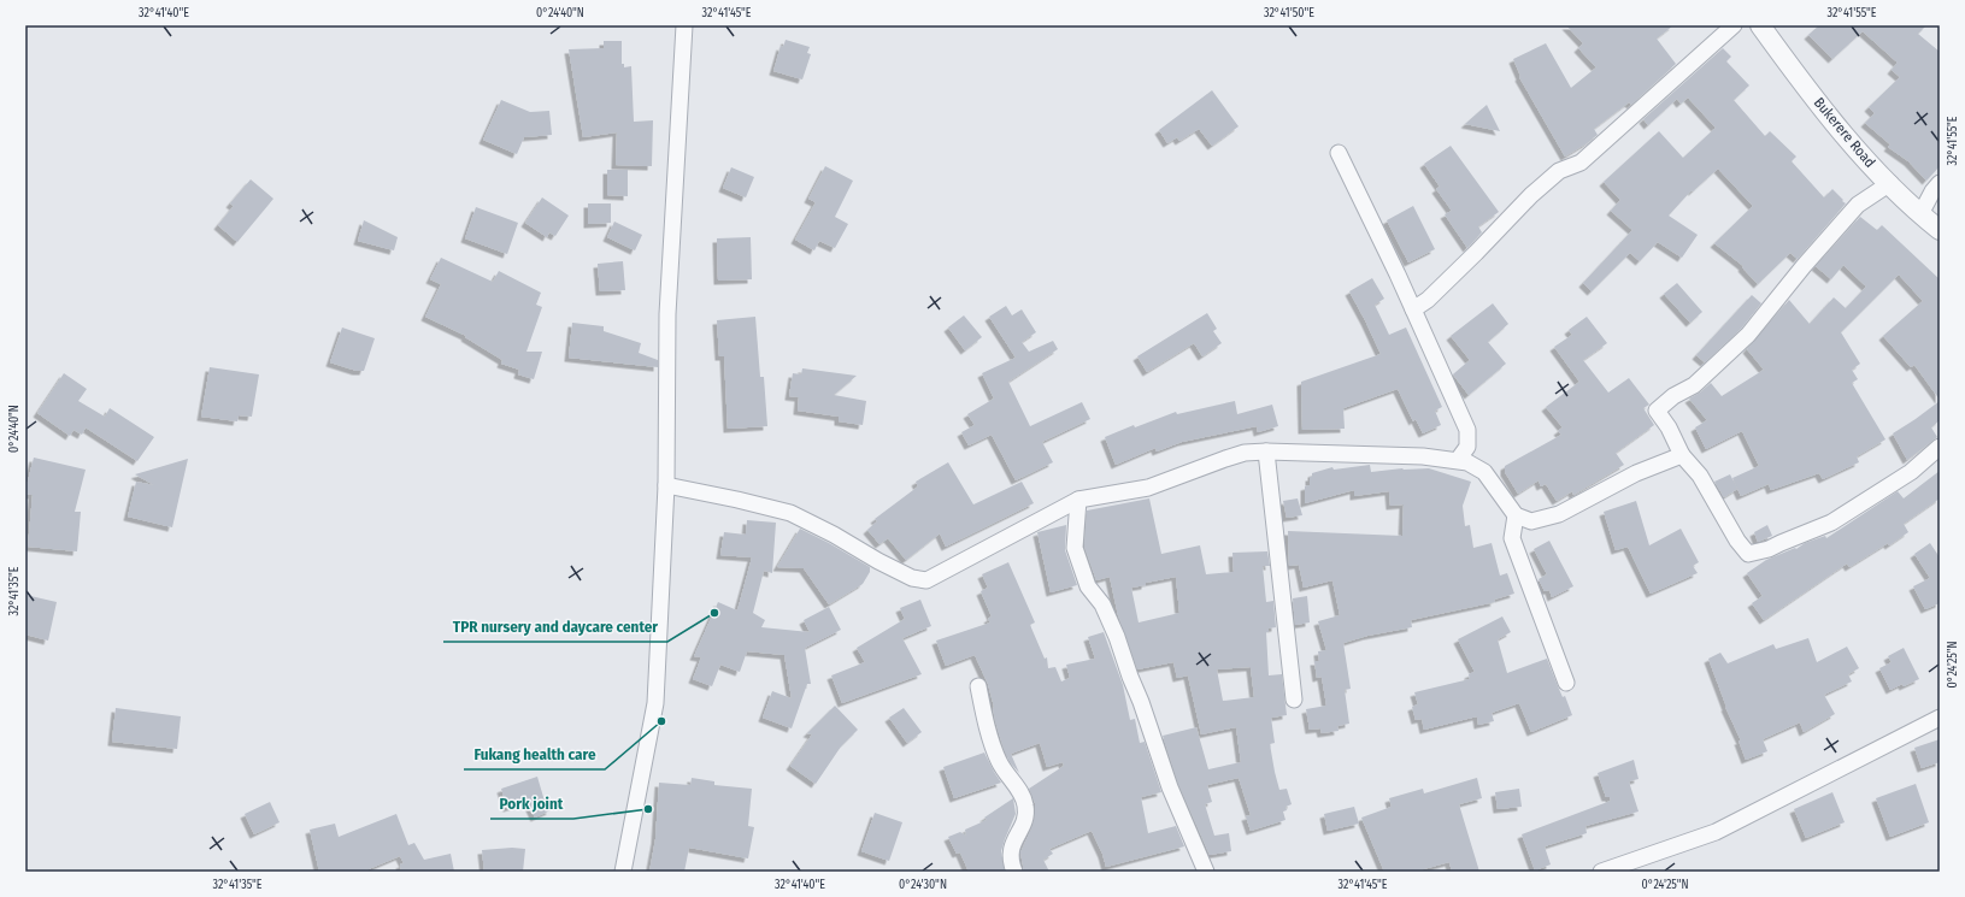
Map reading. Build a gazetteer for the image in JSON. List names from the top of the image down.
{
  "streets": {
    "street": ["Bukerere Road"]
  },
  "places": ["TPR nursery and daycare center", "Fukang health care", "Pork joint"],
  "coordinates": [
    "32°41'40\"E",
    "0°24'40\"N",
    "32°41'45\"E",
    "32°41'50\"E",
    "32°41'55\"E",
    "32°41'35\"E",
    "0°24'25\"N",
    "0°24'30\"N"
  ]
}
